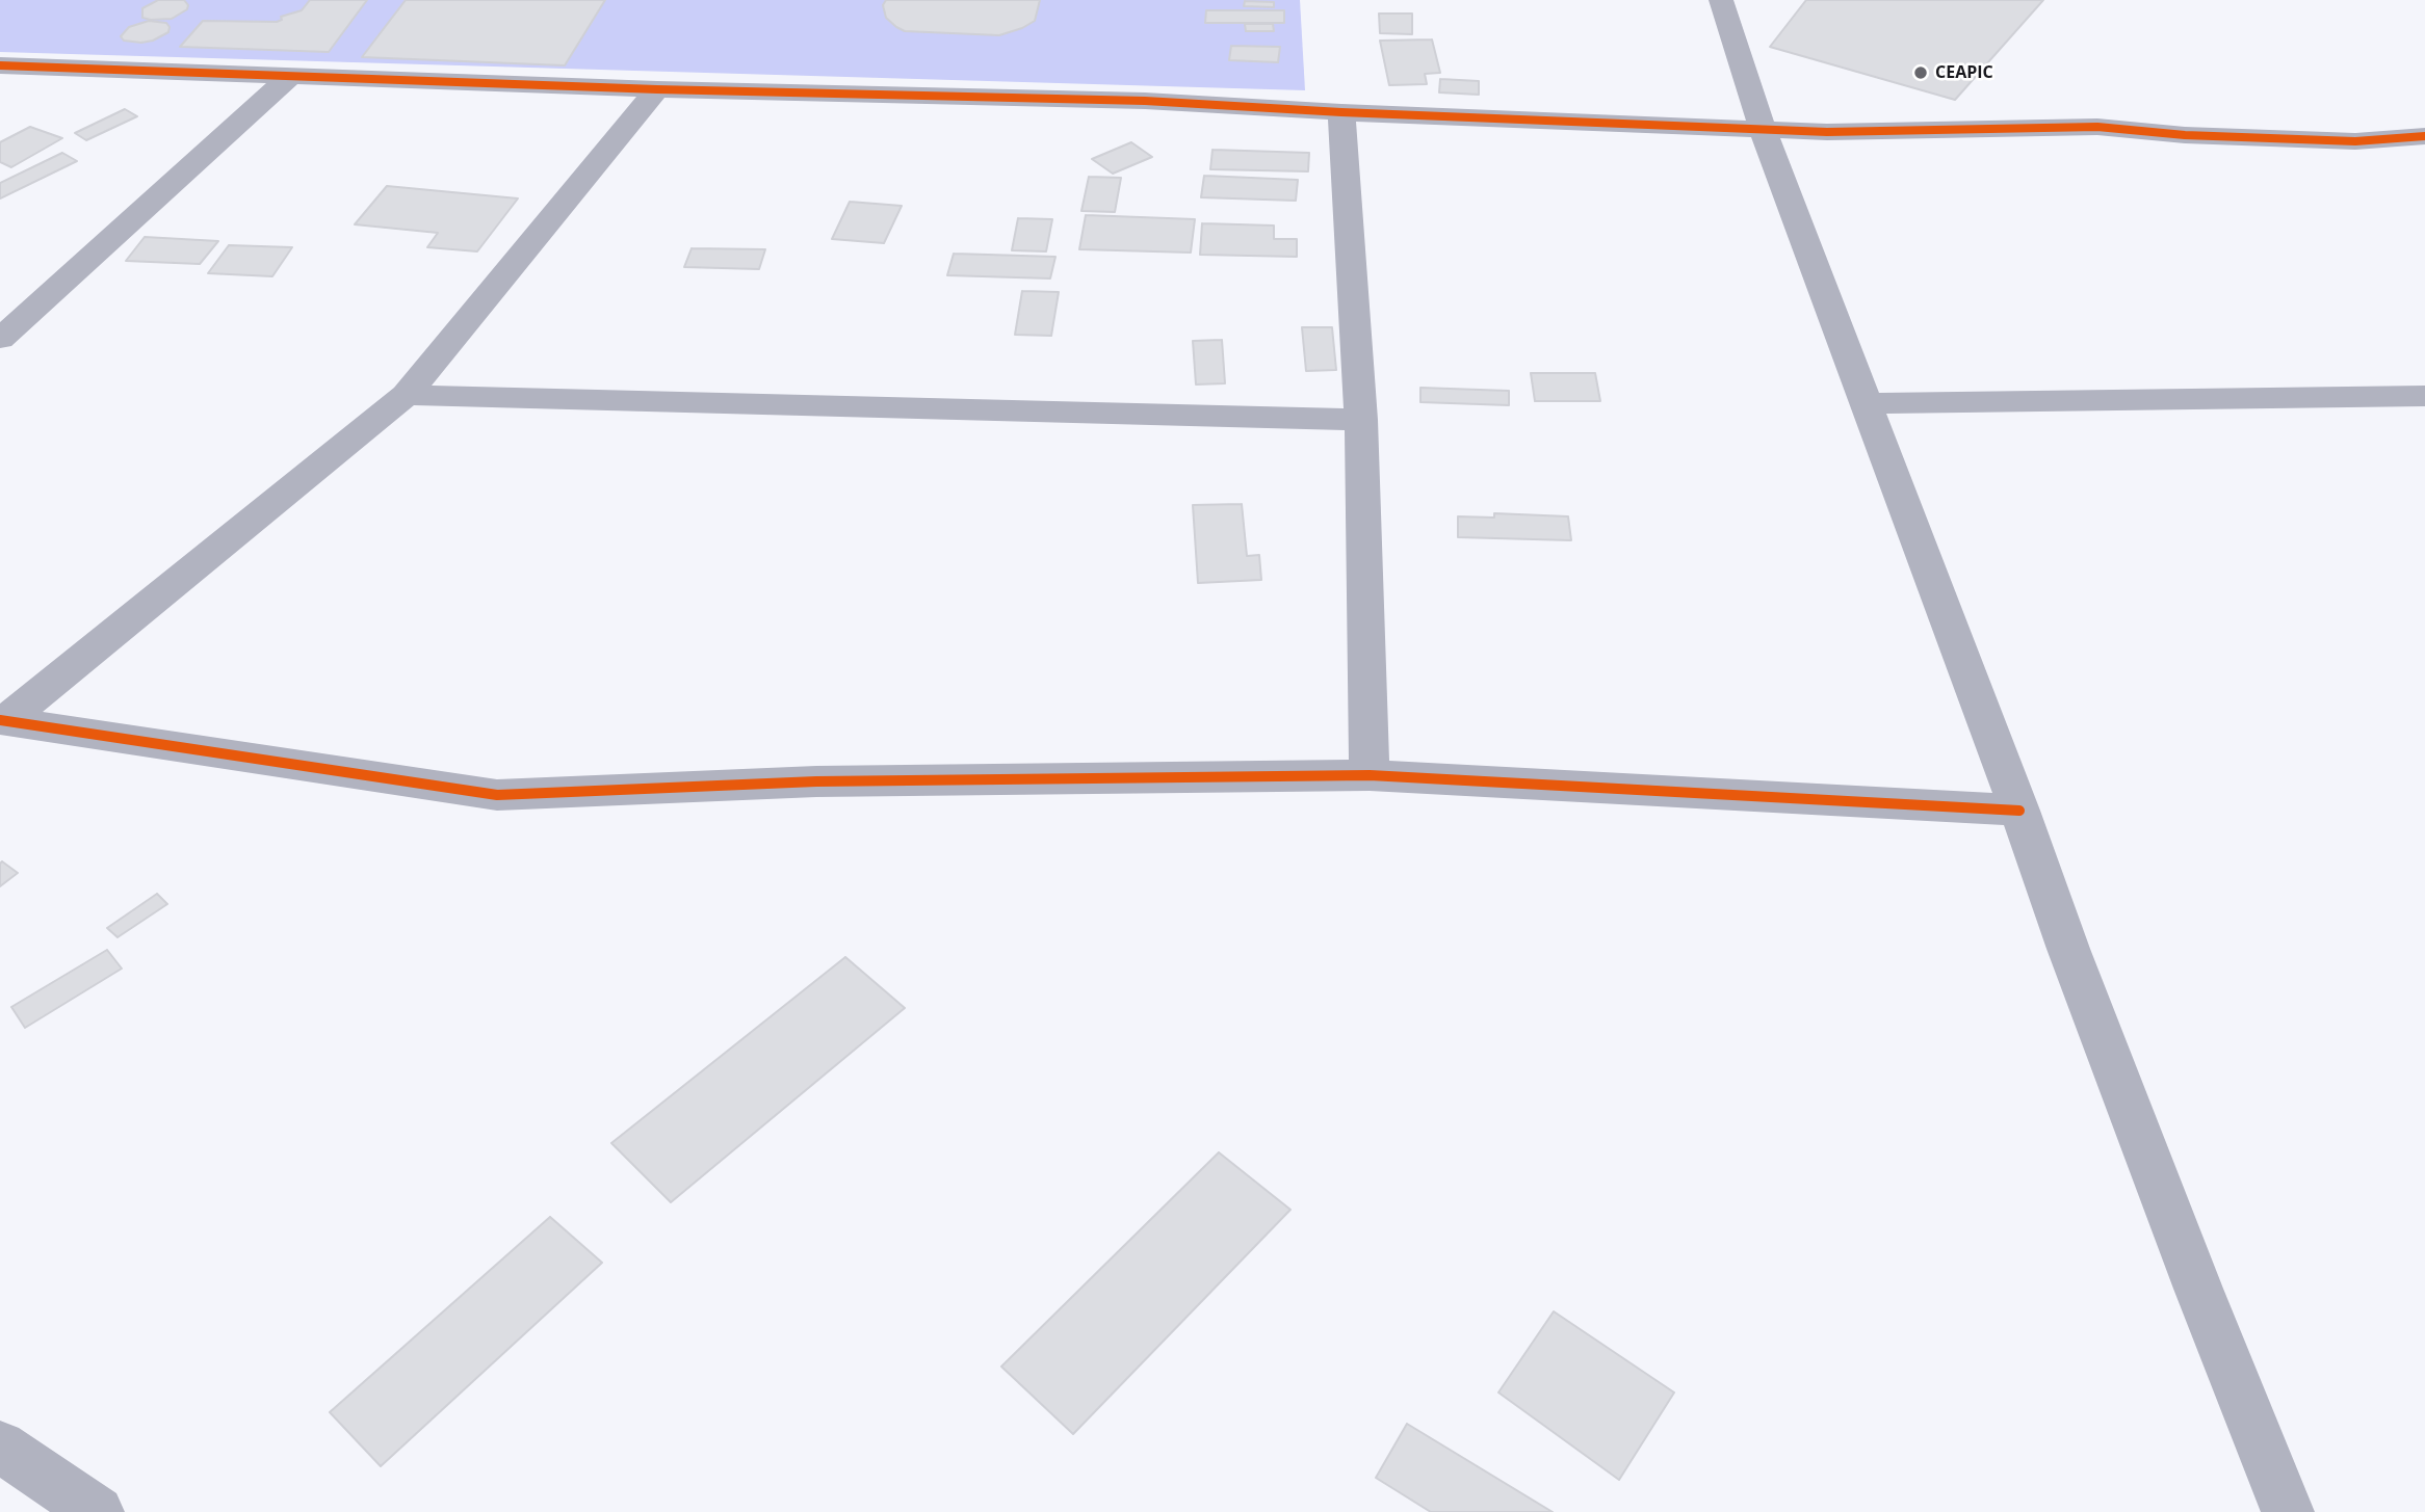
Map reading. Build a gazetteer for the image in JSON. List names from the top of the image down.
{
  "places": ["CEAPIC"]
}
